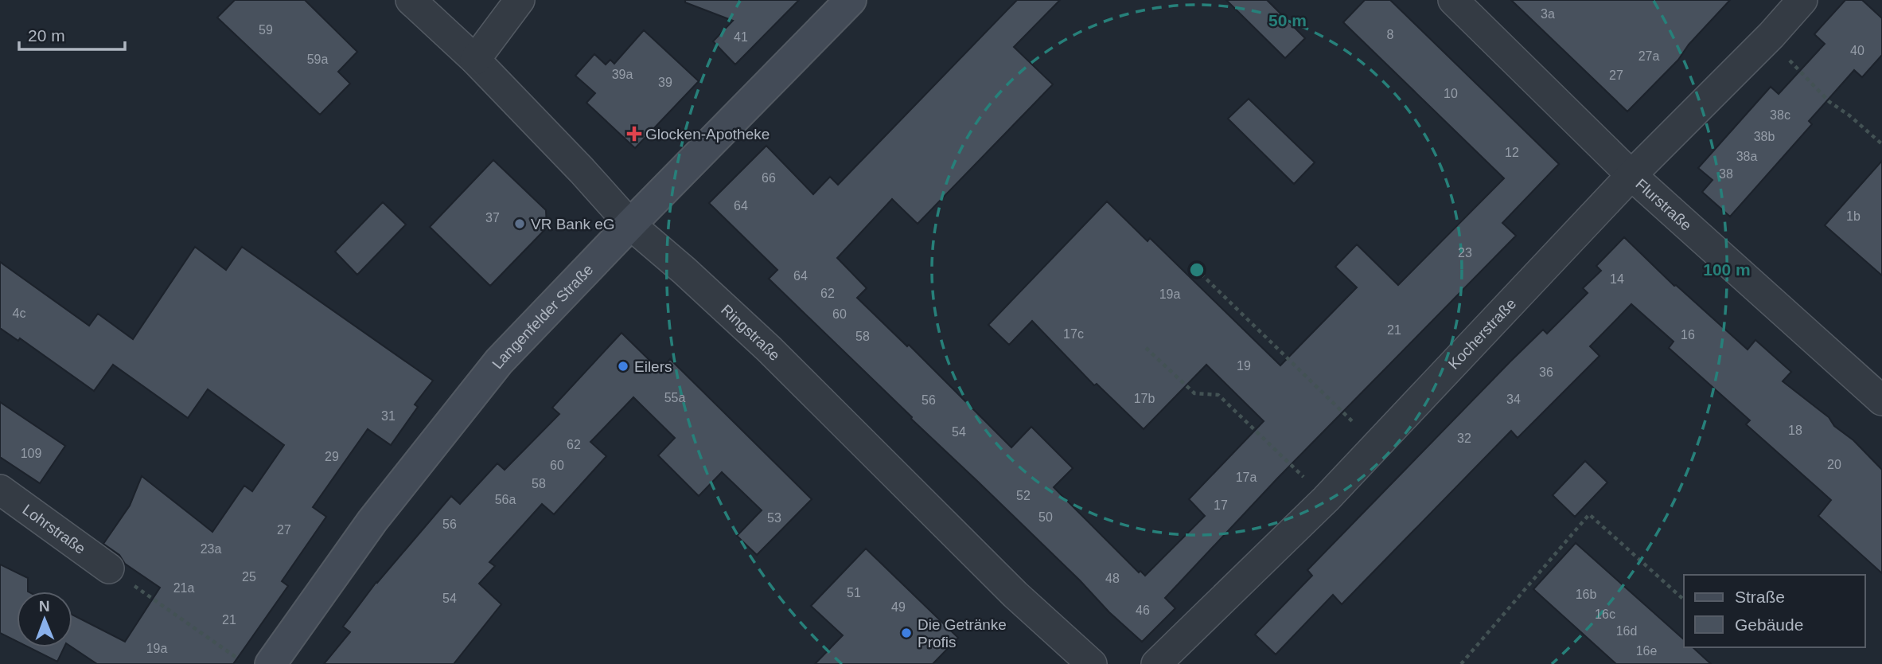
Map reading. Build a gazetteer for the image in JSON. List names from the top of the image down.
{
  "streets": {
    "street": [
      "Flurstraße",
      "Langenfelder Straße",
      "Ringstraße",
      "Kocherstraße",
      "Lohrstraße"
    ]
  },
  "crossings": [
    ["Flurstraße", "Kocherstraße"],
    ["Langenfelder Straße", "Ringstraße"]
  ],
  "places": {
    "health": ["Glocken-Apotheke"],
    "other": ["VR Bank eG", "Eilers", "Die Getränke Profis"]
  },
  "house_numbers": [
    "3a",
    "59",
    "8",
    "41",
    "40",
    "27a",
    "59a",
    "39a",
    "27",
    "39",
    "10",
    "38c",
    "38b",
    "12",
    "38a",
    "38",
    "66",
    "64",
    "1b",
    "37",
    "23",
    "64",
    "14",
    "62",
    "19a",
    "4c",
    "60",
    "21",
    "17c",
    "16",
    "58",
    "19",
    "36",
    "55a",
    "17b",
    "34",
    "56",
    "31",
    "18",
    "54",
    "32",
    "62",
    "109",
    "29",
    "20",
    "60",
    "17a",
    "58",
    "52",
    "56a",
    "17",
    "50",
    "53",
    "56",
    "27",
    "23a",
    "25",
    "48",
    "21a",
    "51",
    "16b",
    "54",
    "49",
    "46",
    "16c",
    "21",
    "16d",
    "19a",
    "16e"
  ],
  "legend": ["Straße", "Gebäude"],
  "scale_bar": "20 m",
  "north": "top",
  "rings": ["50 m", "100 m"]
}
